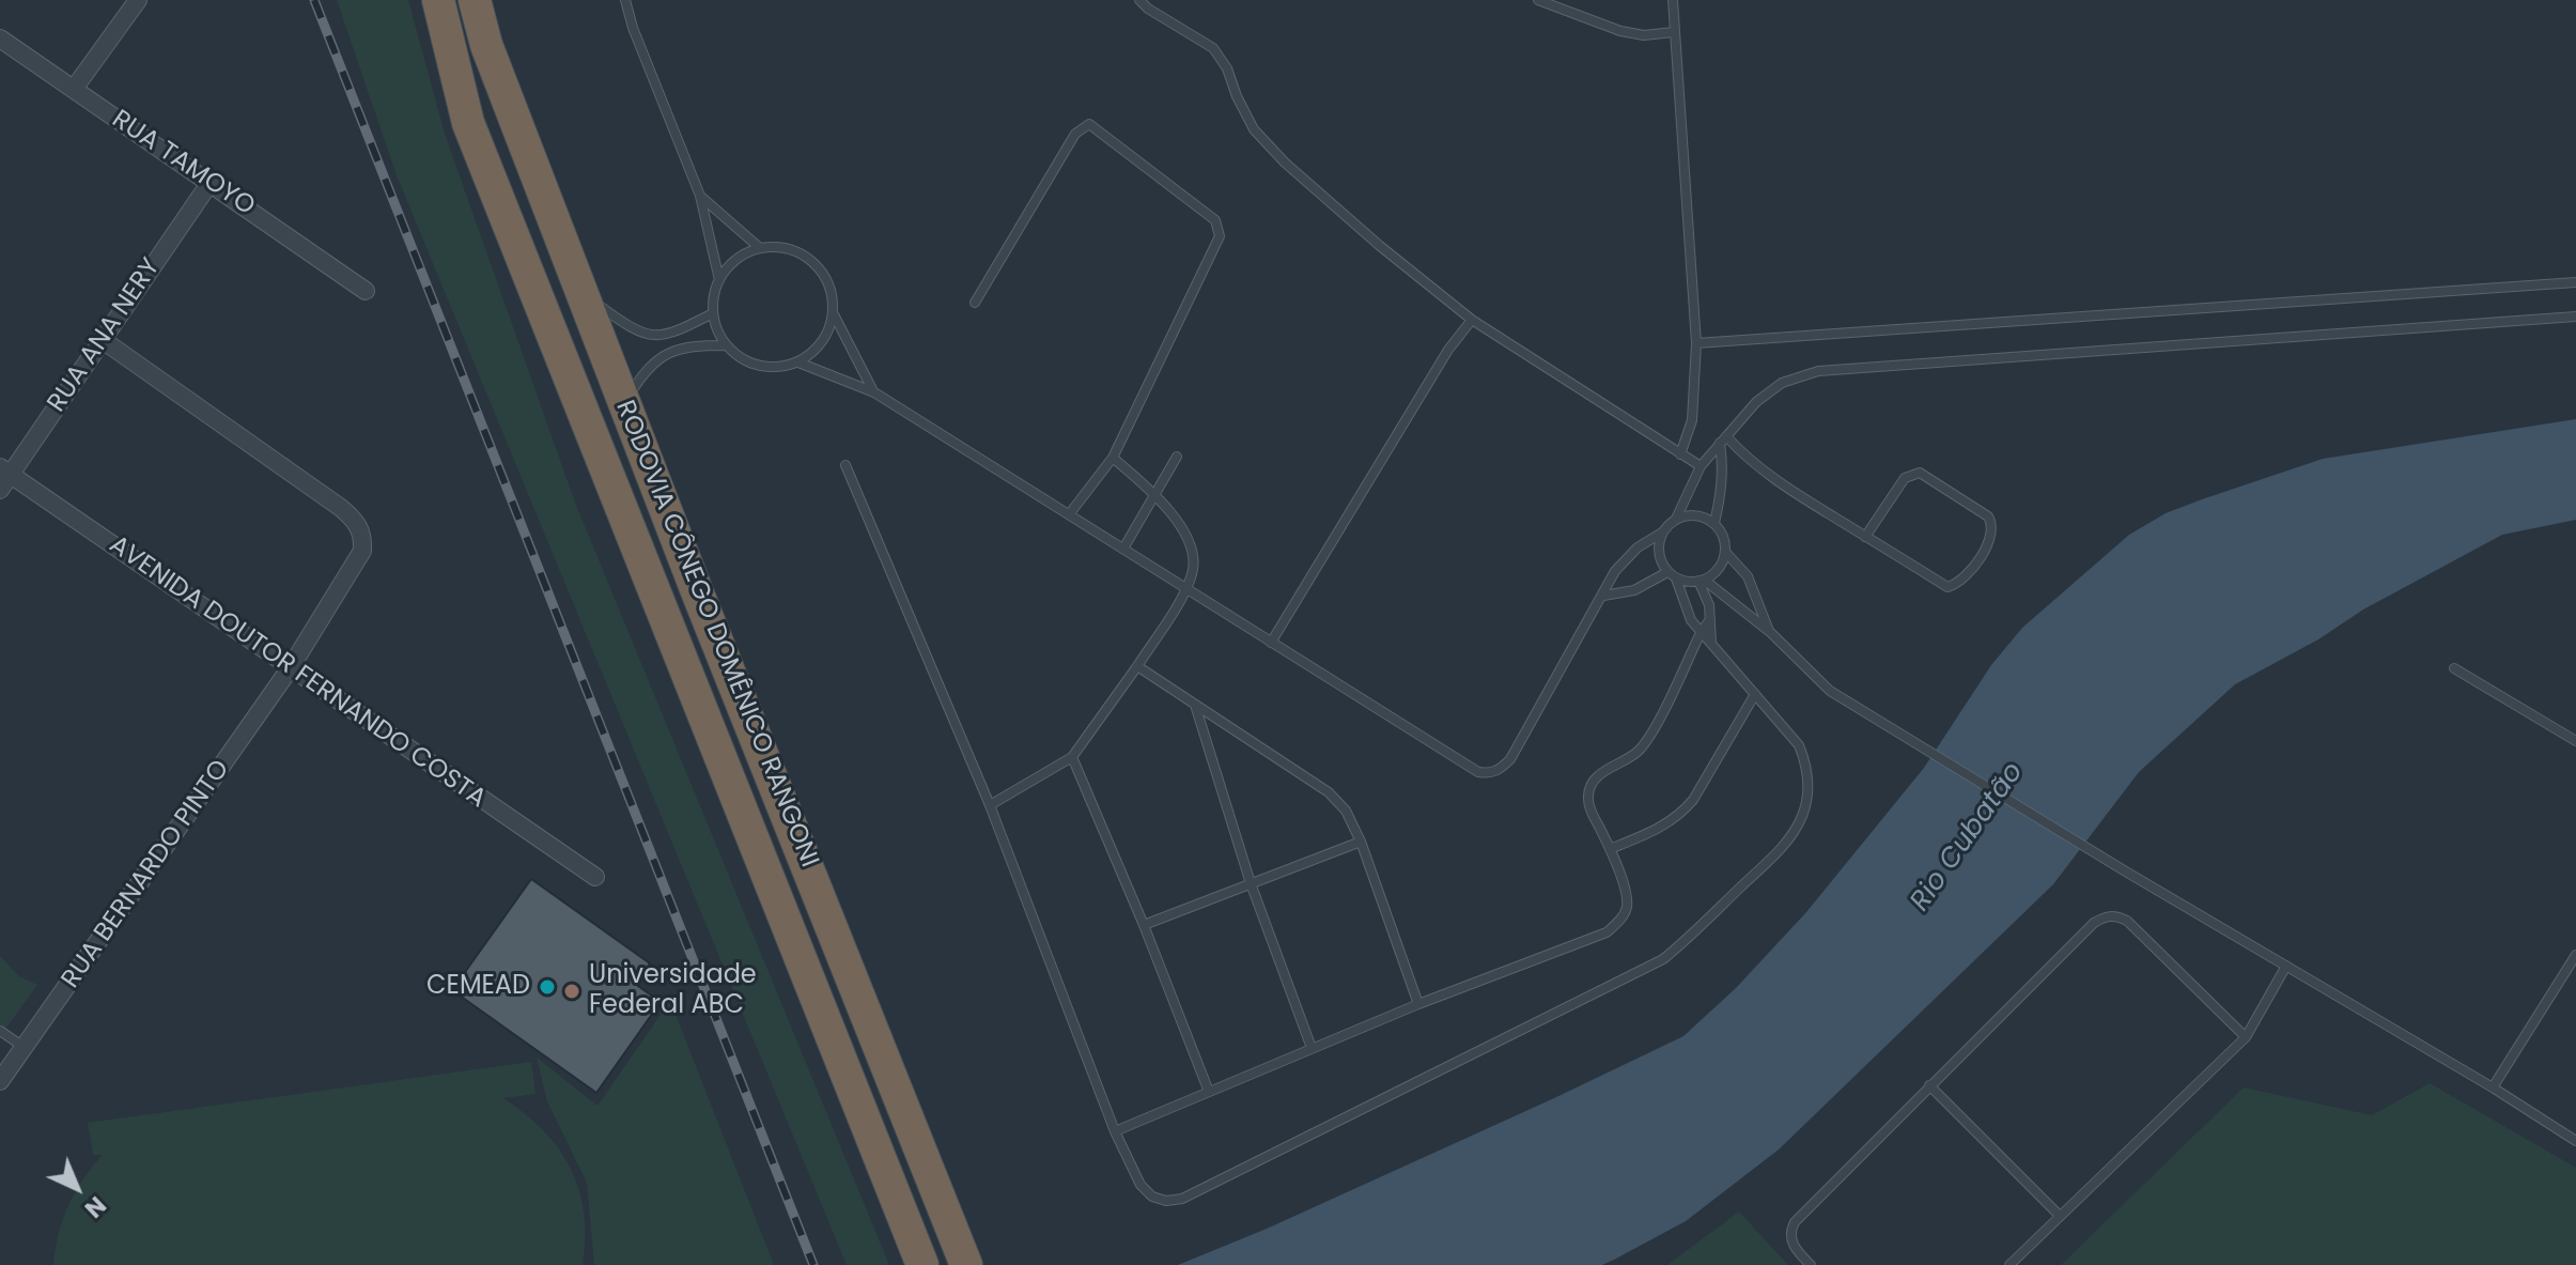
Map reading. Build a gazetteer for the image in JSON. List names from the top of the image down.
{
  "streets": {
    "highway": ["RODOVIA CÔNEGO DOMÊNICO RANGONI"],
    "street": [
      "RUA TAMOYO",
      "RUA ANA NERY",
      "AVENIDA DOUTOR FERNANDO COSTA",
      "RUA BERNARDO PINTO"
    ]
  },
  "crossings": [
    ["RUA TAMOYO", "RUA ANA NERY"],
    ["RUA ANA NERY", "AVENIDA DOUTOR FERNANDO COSTA"],
    ["RUA ANA NERY", "RUA BERNARDO PINTO"],
    ["AVENIDA DOUTOR FERNANDO COSTA", "RUA BERNARDO PINTO"]
  ],
  "water": ["Rio Cubatão"],
  "places": ["CEMEAD", "Universidade Federal ABC"],
  "north": "bottom right"
}
